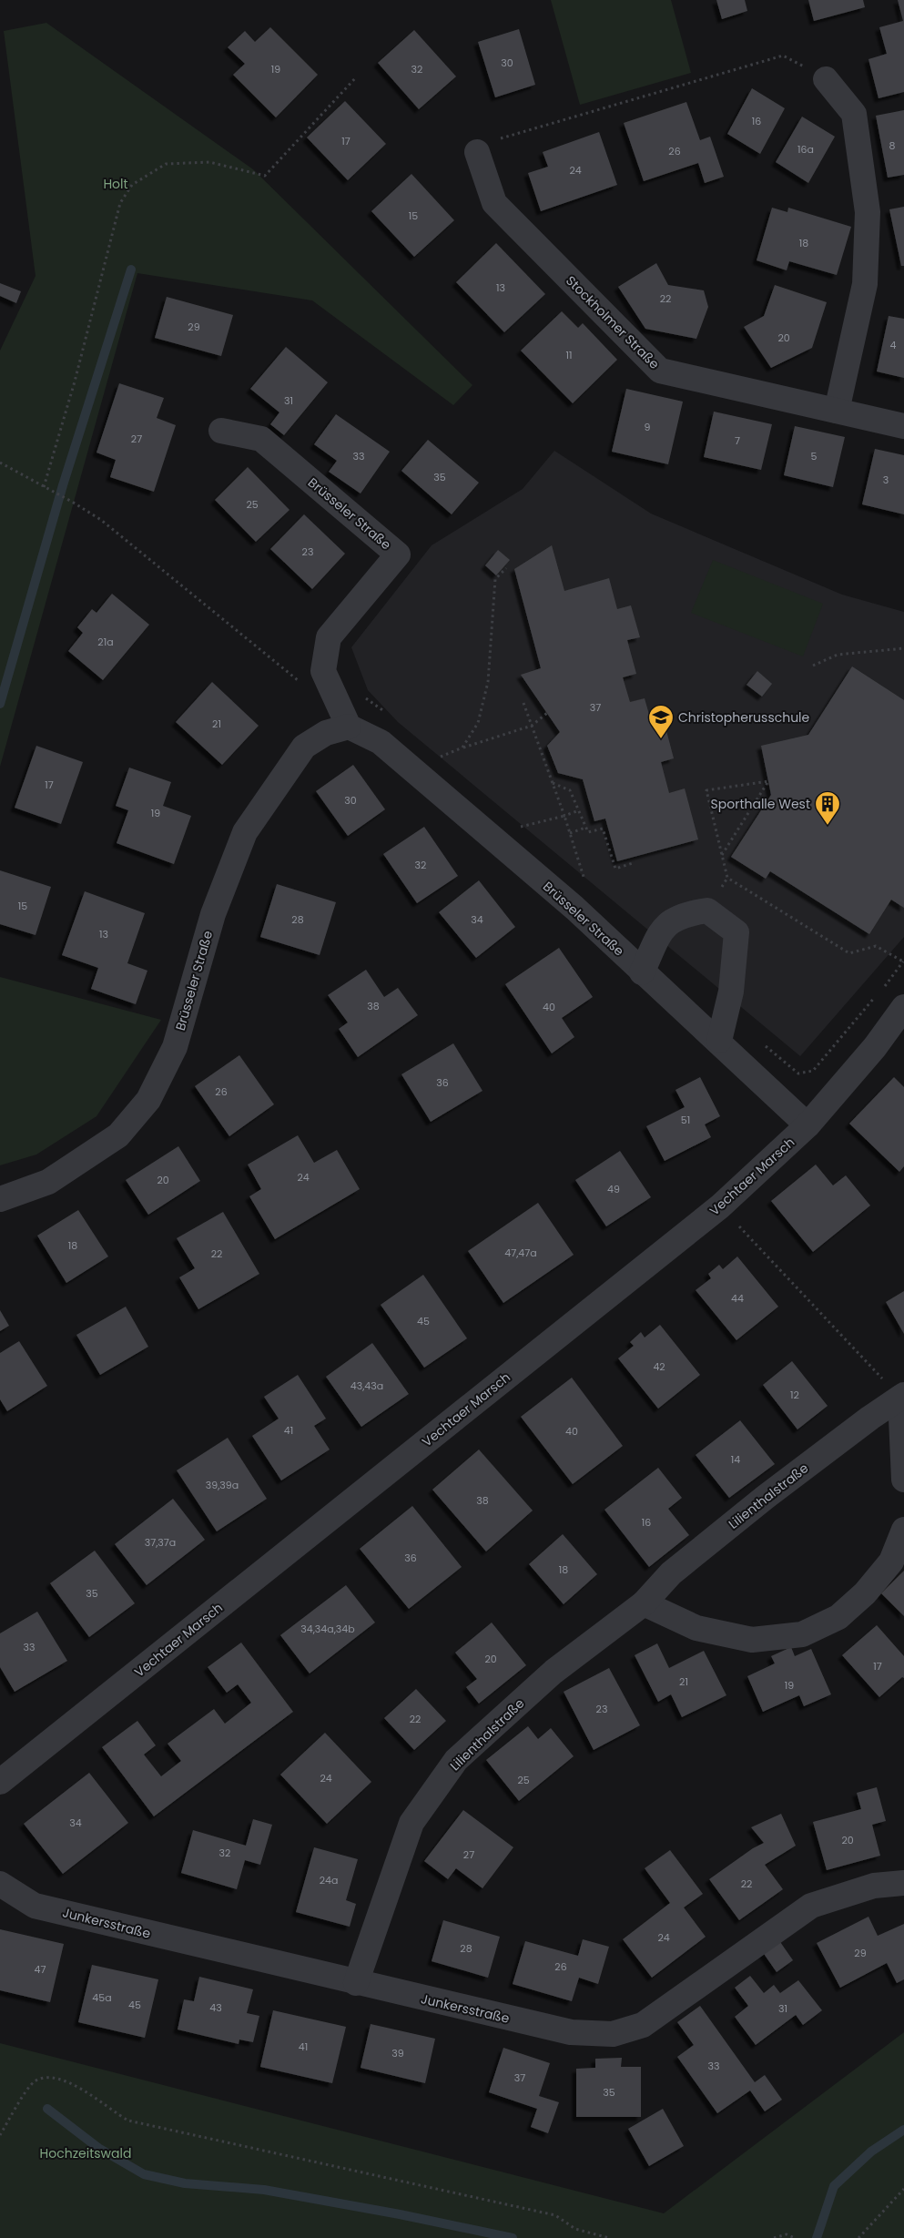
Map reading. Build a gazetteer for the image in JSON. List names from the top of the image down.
{
  "streets": {
    "street": [
      "Stockholmer Straße",
      "Brüsseler Straße",
      "Vechtaer Marsch",
      "Lilienthalstraße",
      "Junkersstraße"
    ]
  },
  "crossings": [
    ["Brüsseler Straße", "Vechtaer Marsch"],
    ["Lilienthalstraße", "Junkersstraße"]
  ],
  "parks": ["Holt", "Hochzeitswald"],
  "places": {
    "school or university": ["Christopherusschule"],
    "building": ["Sporthalle West"]
  },
  "house_numbers": [
    "30",
    "19",
    "32",
    "16",
    "17",
    "8",
    "16a",
    "26",
    "24",
    "15",
    "18",
    "13",
    "22",
    "29",
    "20",
    "4",
    "11",
    "31",
    "9",
    "27",
    "7",
    "33",
    "5",
    "35",
    "3",
    "25",
    "23",
    "21a",
    "37",
    "21",
    "17",
    "30",
    "19",
    "32",
    "15",
    "28",
    "34",
    "13",
    "38",
    "40",
    "36",
    "26",
    "51",
    "24",
    "20",
    "49",
    "18",
    "47,47a",
    "22",
    "44",
    "45",
    "42",
    "43,43a",
    "12",
    "41",
    "40",
    "14",
    "39,39a",
    "38",
    "16",
    "37,37a",
    "36",
    "18",
    "35",
    "34,34a,34b",
    "33",
    "20",
    "17",
    "21",
    "19",
    "23",
    "22",
    "24",
    "25",
    "34",
    "20",
    "32",
    "27",
    "24a",
    "22",
    "24",
    "28",
    "29",
    "26",
    "47",
    "45a",
    "45",
    "43",
    "31",
    "41",
    "39",
    "33",
    "37",
    "35"
  ]
}
